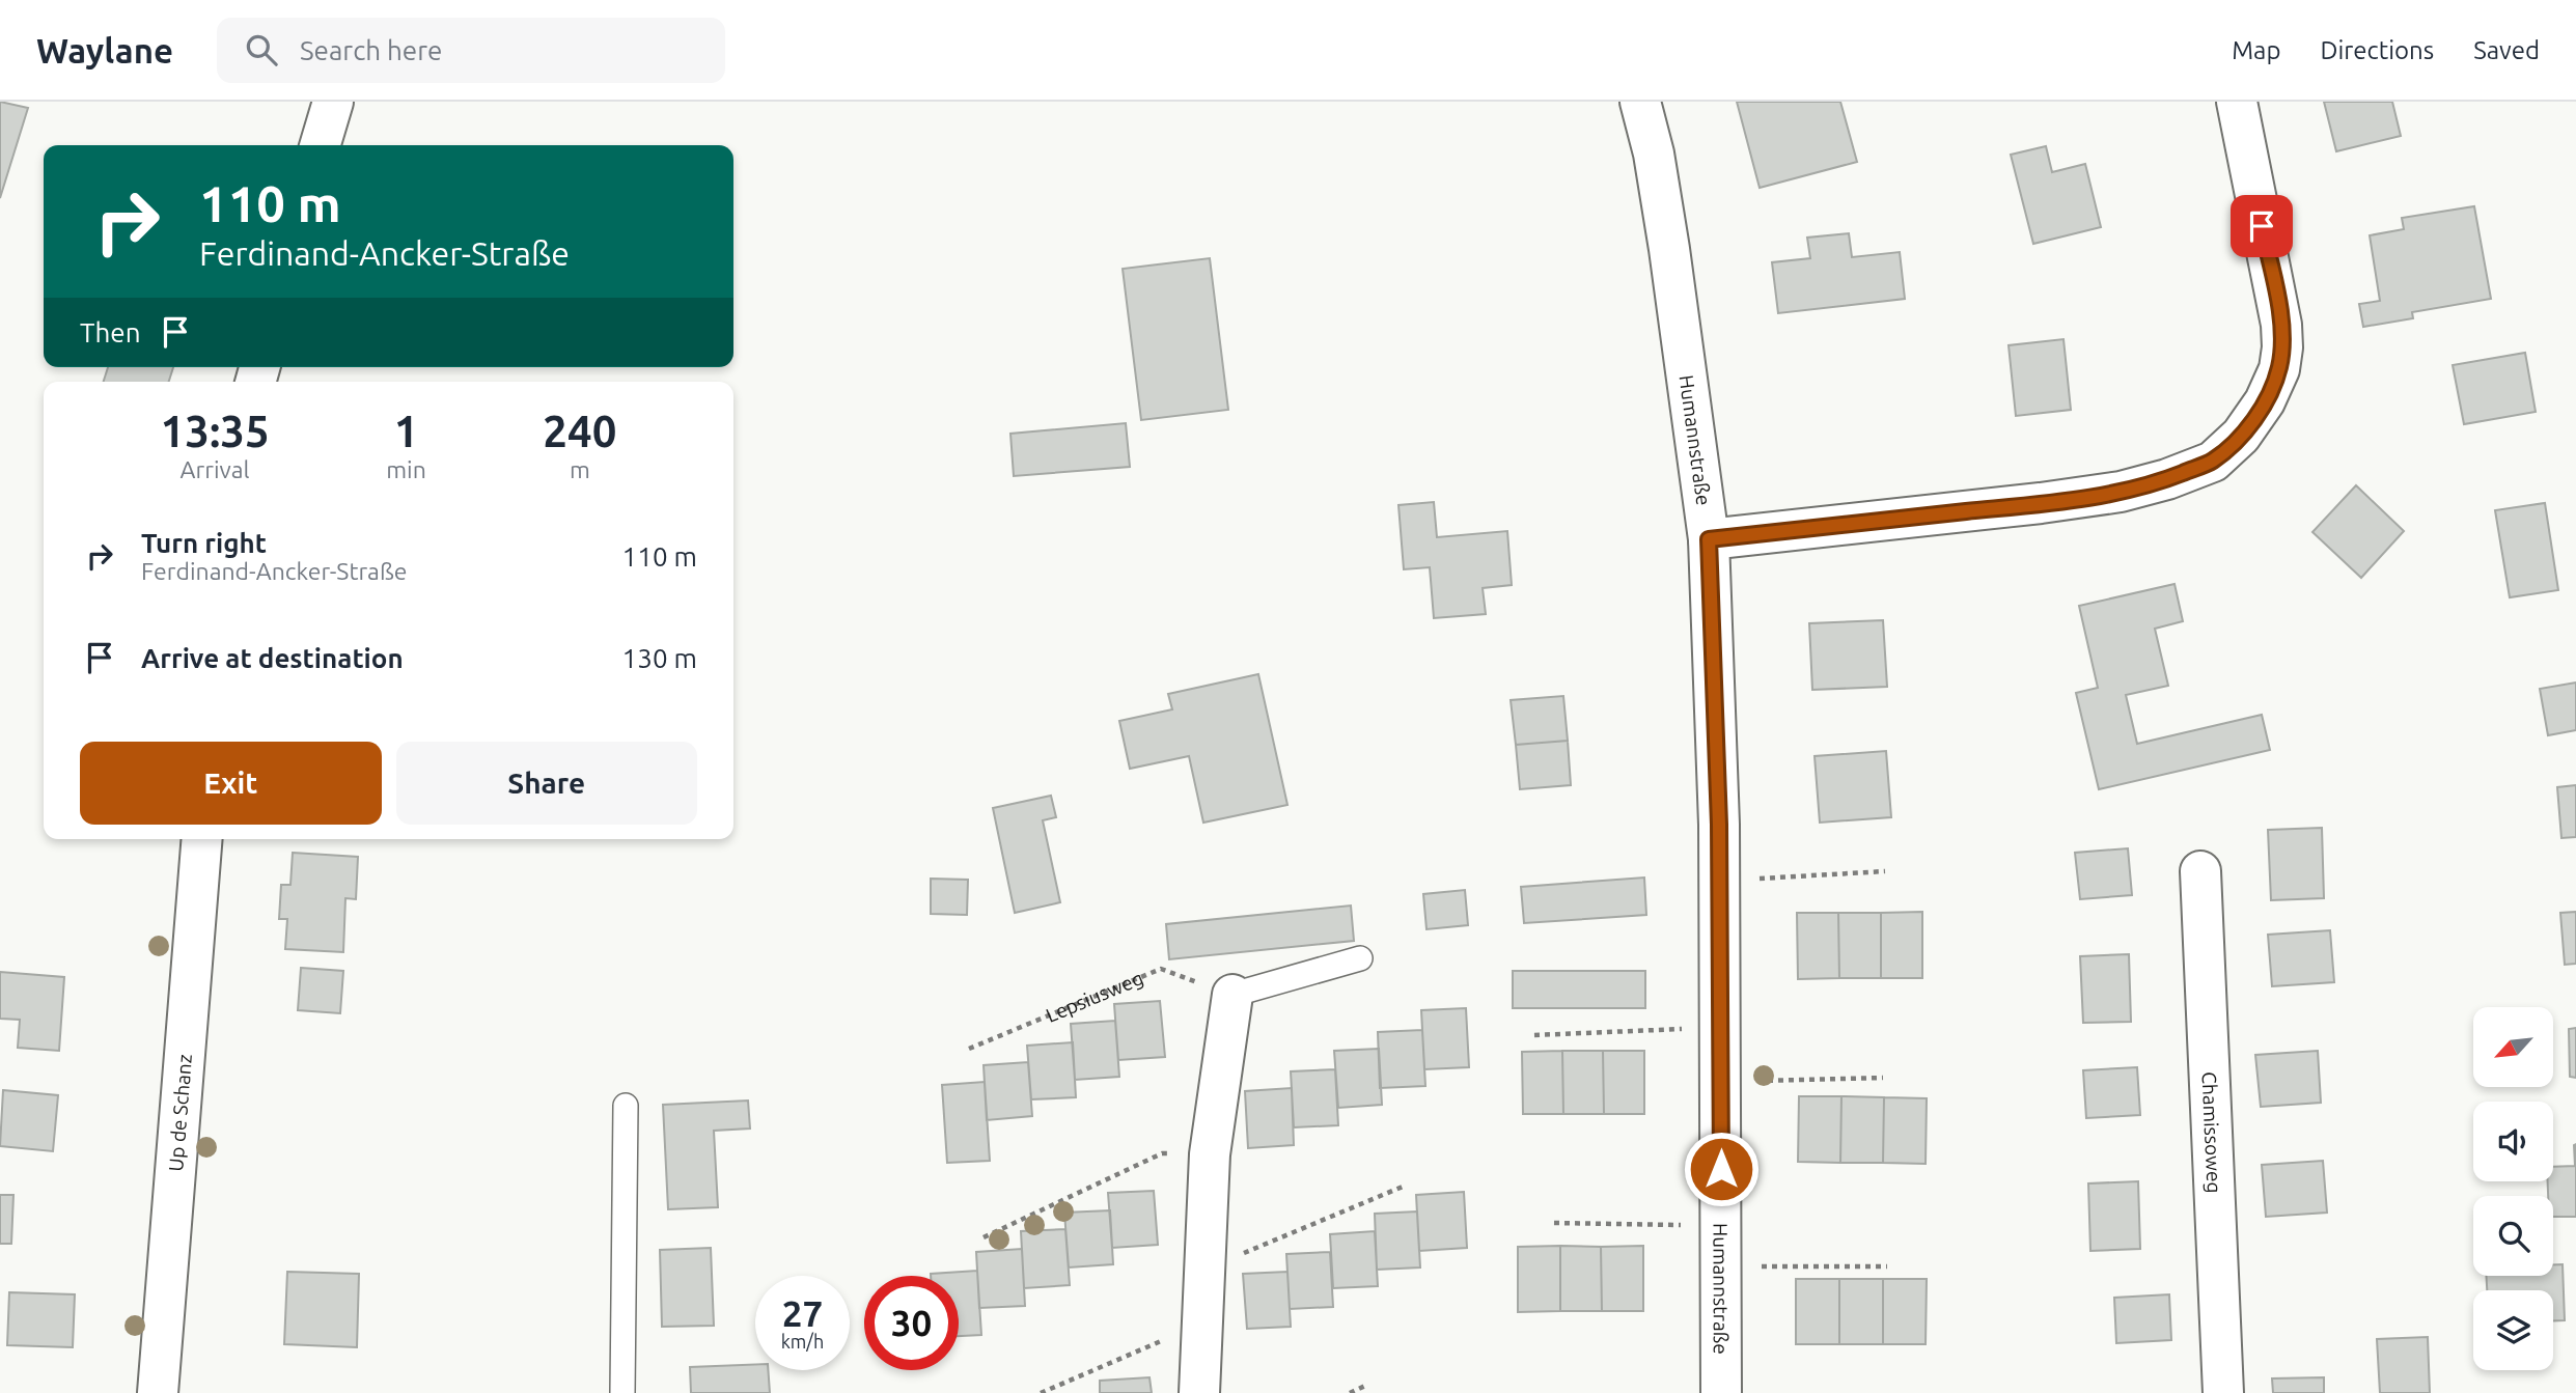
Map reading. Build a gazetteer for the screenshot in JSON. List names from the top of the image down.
{
  "streets": {
    "street": ["Humannstraße", "Up de Schanz", "Chamissoweg"],
    "path": ["Lepsiusweg"]
  },
  "north": "bottom left",
  "page": {
    "header": "Waylane",
    "search": "Search here",
    "nav": ["Map", "Directions", "Saved"],
    "turn": ["110 m", "Ferdinand-Ancker-Straße"],
    "then": "Then",
    "eta": [
      "13:35",
      "Arrival",
      "1",
      "min",
      "240",
      "m"
    ],
    "list": [
      {
        "name": "Turn right",
        "note": "Ferdinand-Ancker-Straße",
        "value": "110 m"
      },
      {
        "name": "Arrive at destination",
        "value": "130 m"
      }
    ],
    "buttons": ["Exit", "Share"],
    "speed": "27 km/h",
    "limit": "30"
  }
}
